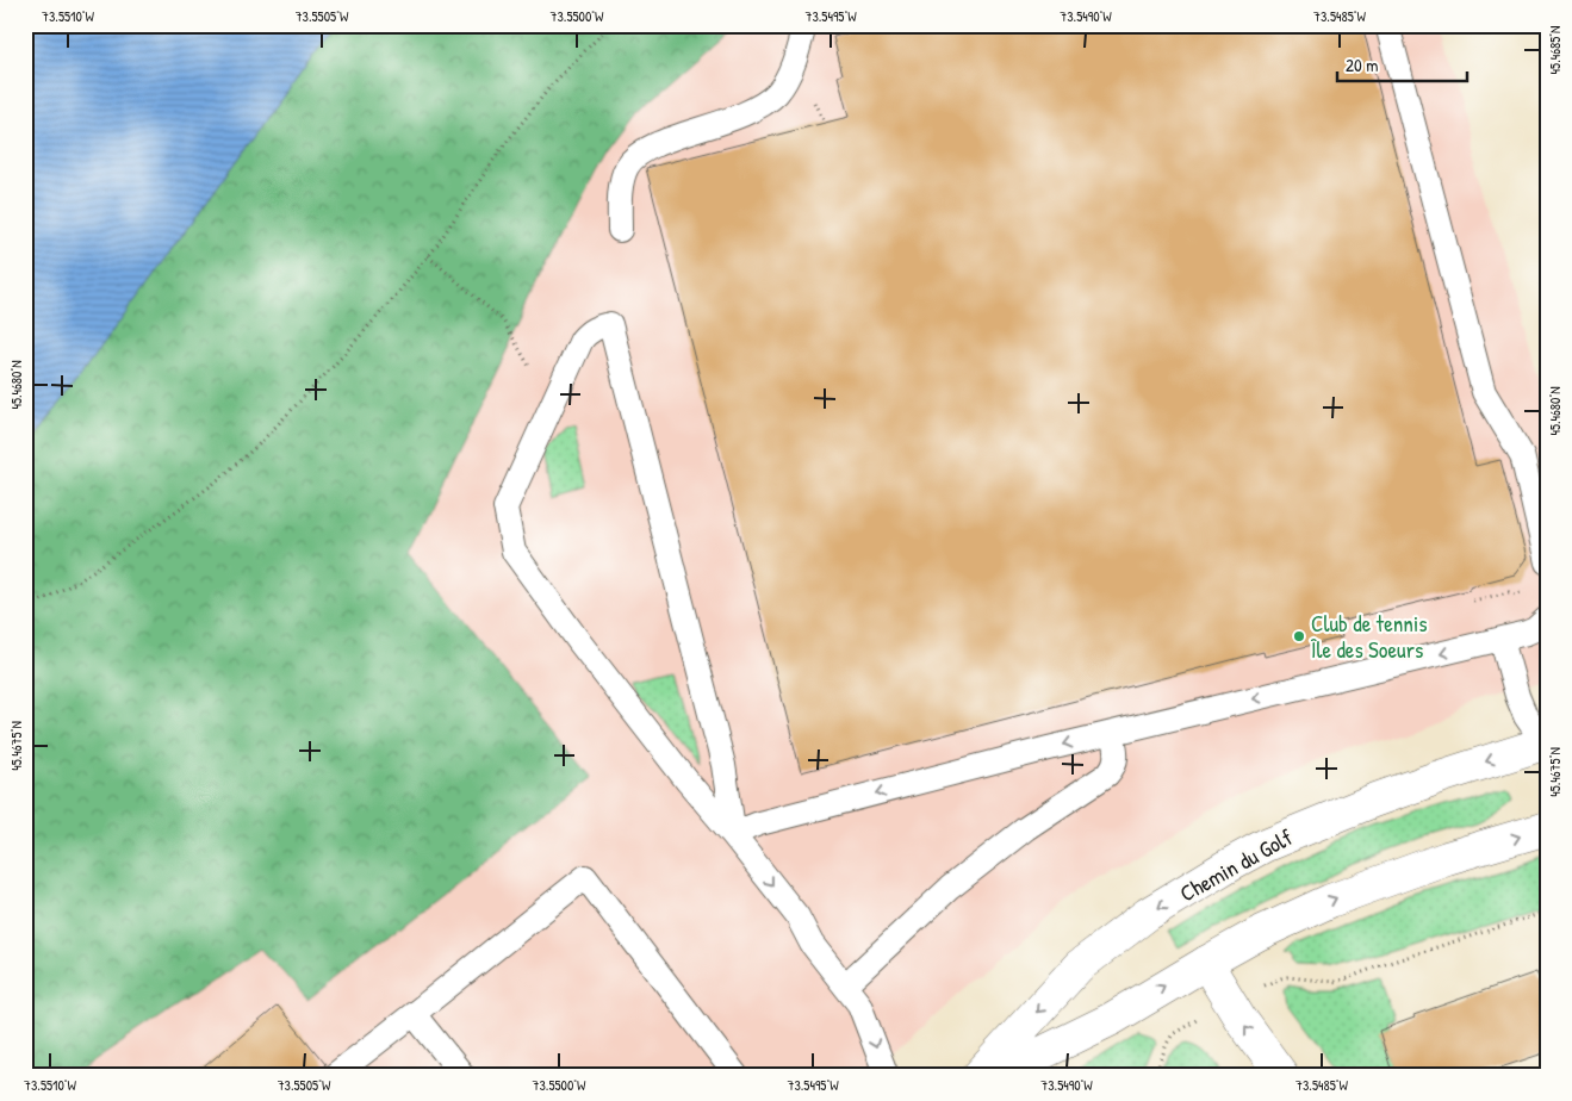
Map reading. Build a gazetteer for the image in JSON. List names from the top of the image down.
{
  "streets": {
    "street": ["Chemin du Golf"]
  },
  "places": ["Club de tennis Île des Soeurs"],
  "scale_bar": "20 m",
  "coordinates": [
    "73.5510°W",
    "73.5505°W",
    "73.5500°W",
    "73.5495°W",
    "73.5490°W",
    "73.5485°W",
    "45.4685°N",
    "45.4680°N",
    "45.4675°N"
  ]
}
